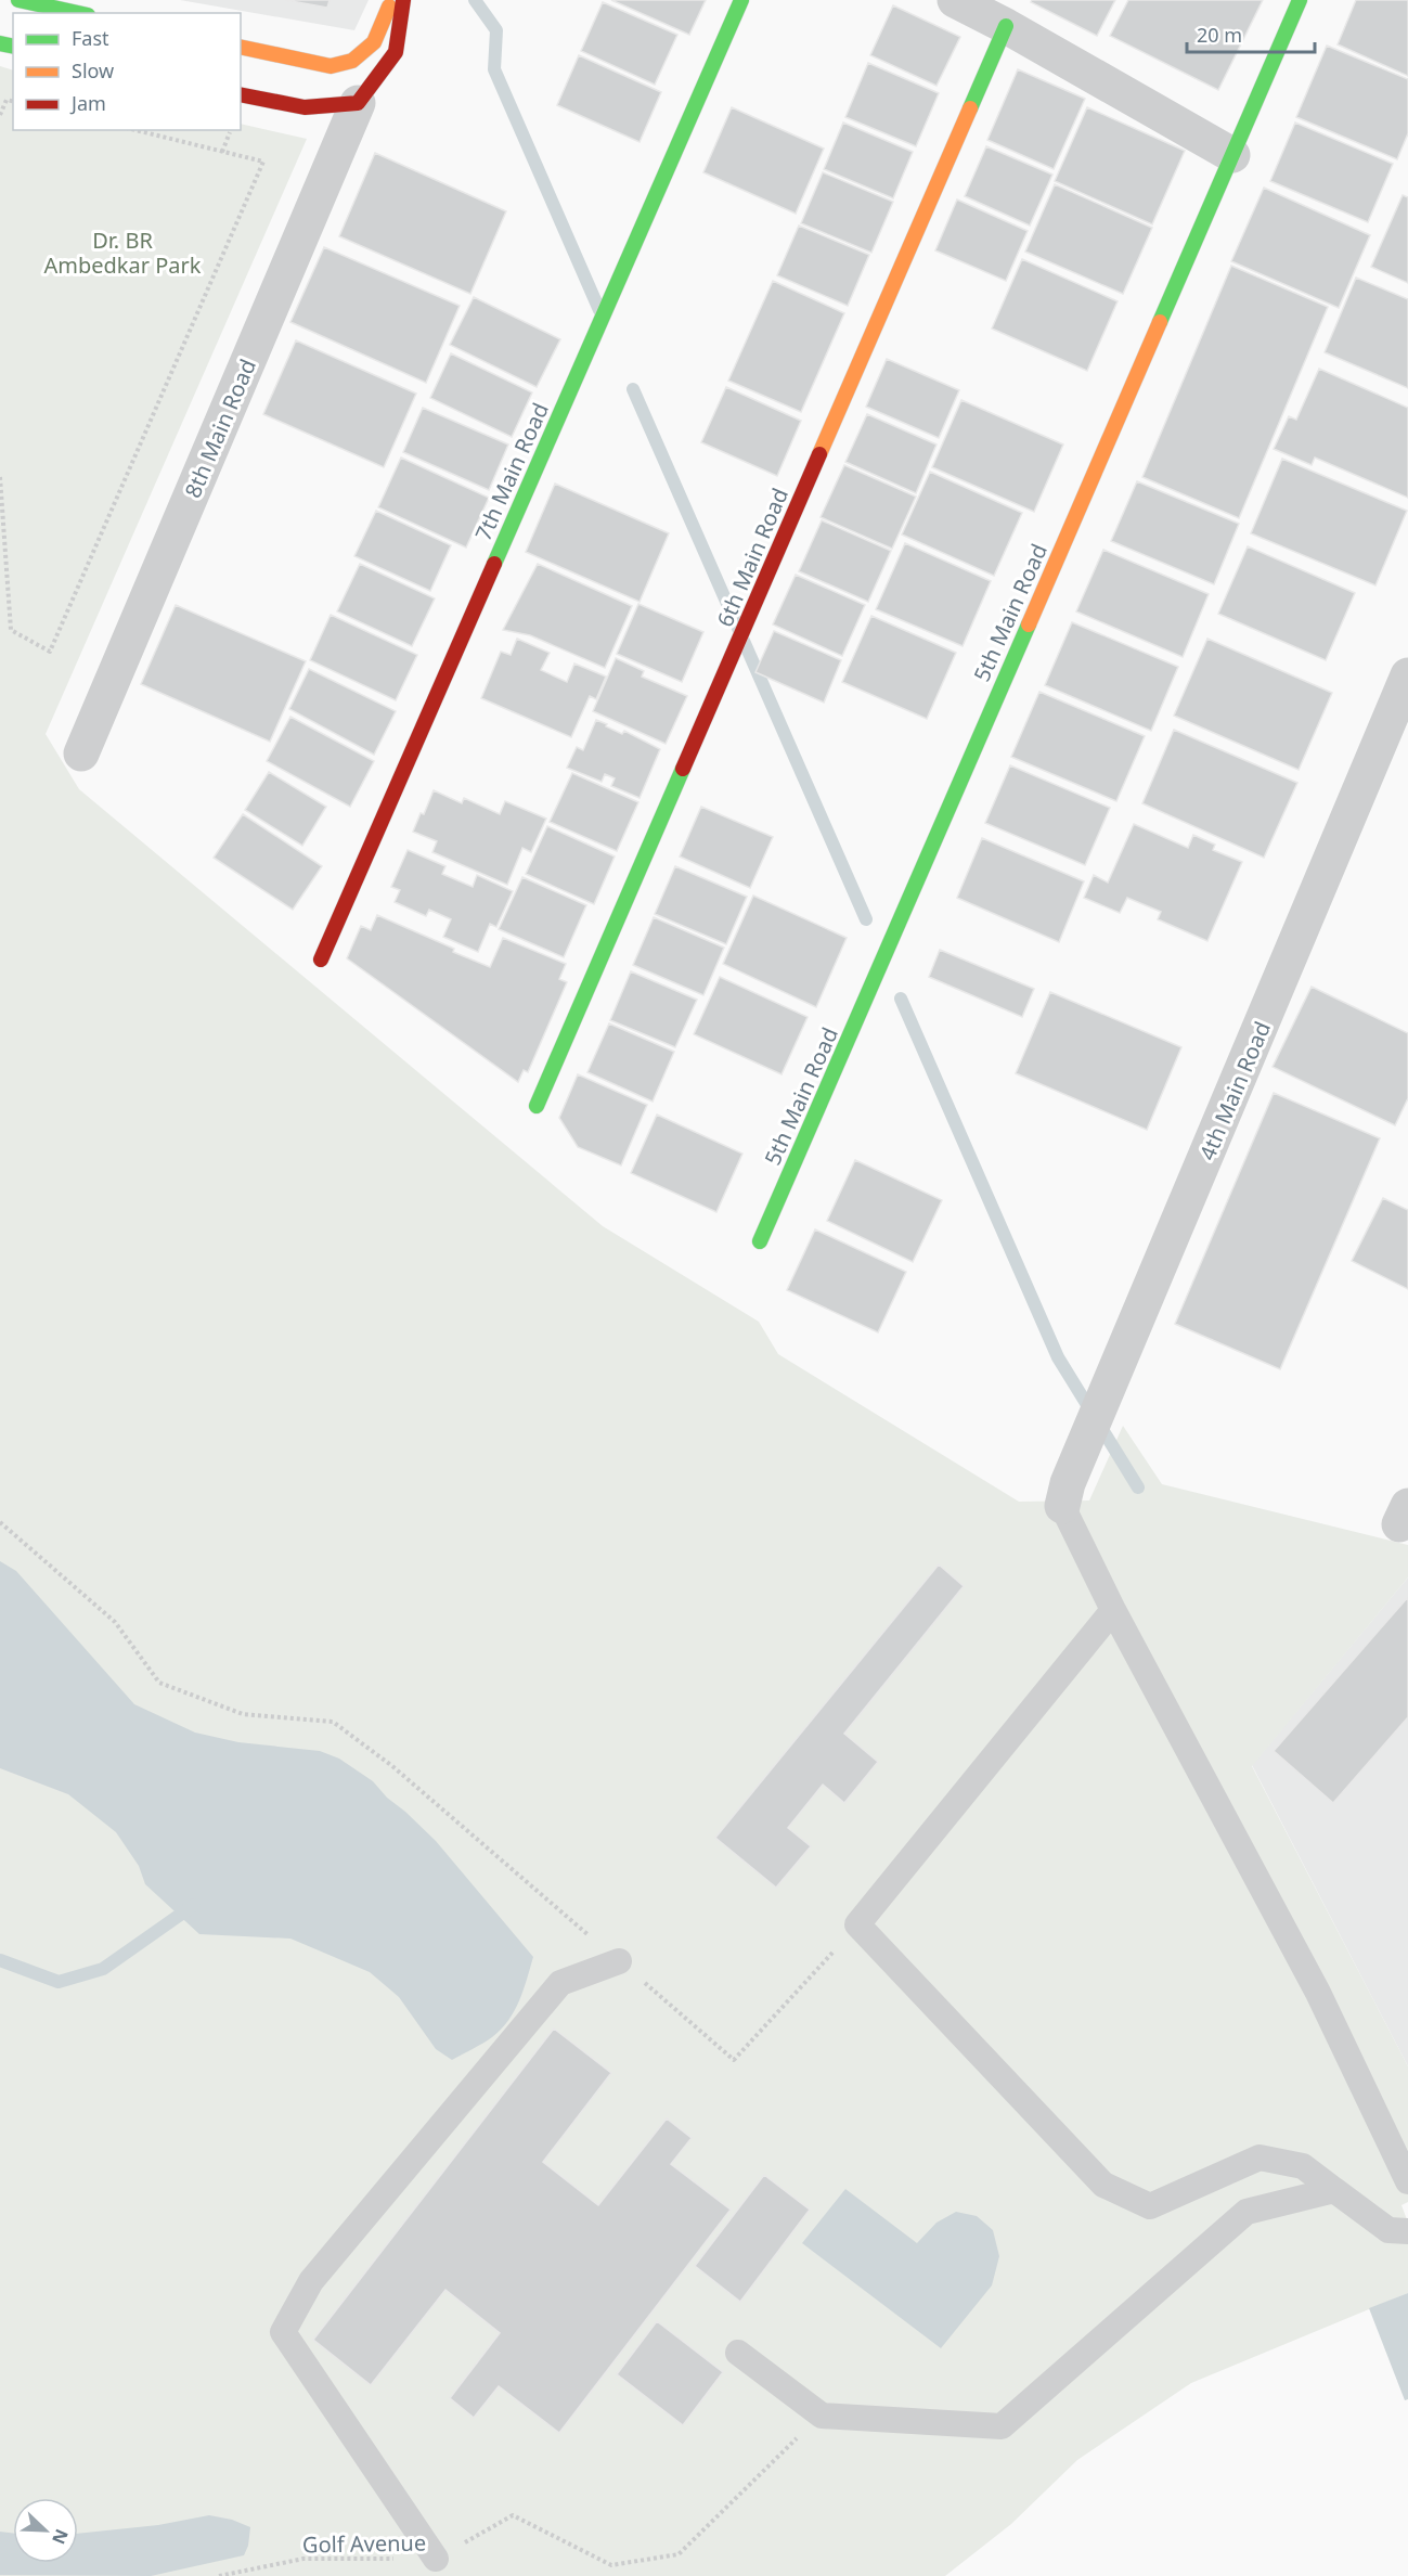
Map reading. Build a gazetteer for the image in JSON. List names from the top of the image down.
{
  "streets": {
    "street": [
      "8th Main Road",
      "7th Main Road",
      "6th Main Road",
      "5th Main Road",
      "4th Main Road"
    ],
    "path": ["Golf Avenue"]
  },
  "parks": ["Dr. BR Ambedkar Park"],
  "legend": ["Fast", "Slow", "Jam"],
  "scale_bar": "20 m",
  "north": "bottom right"
}
